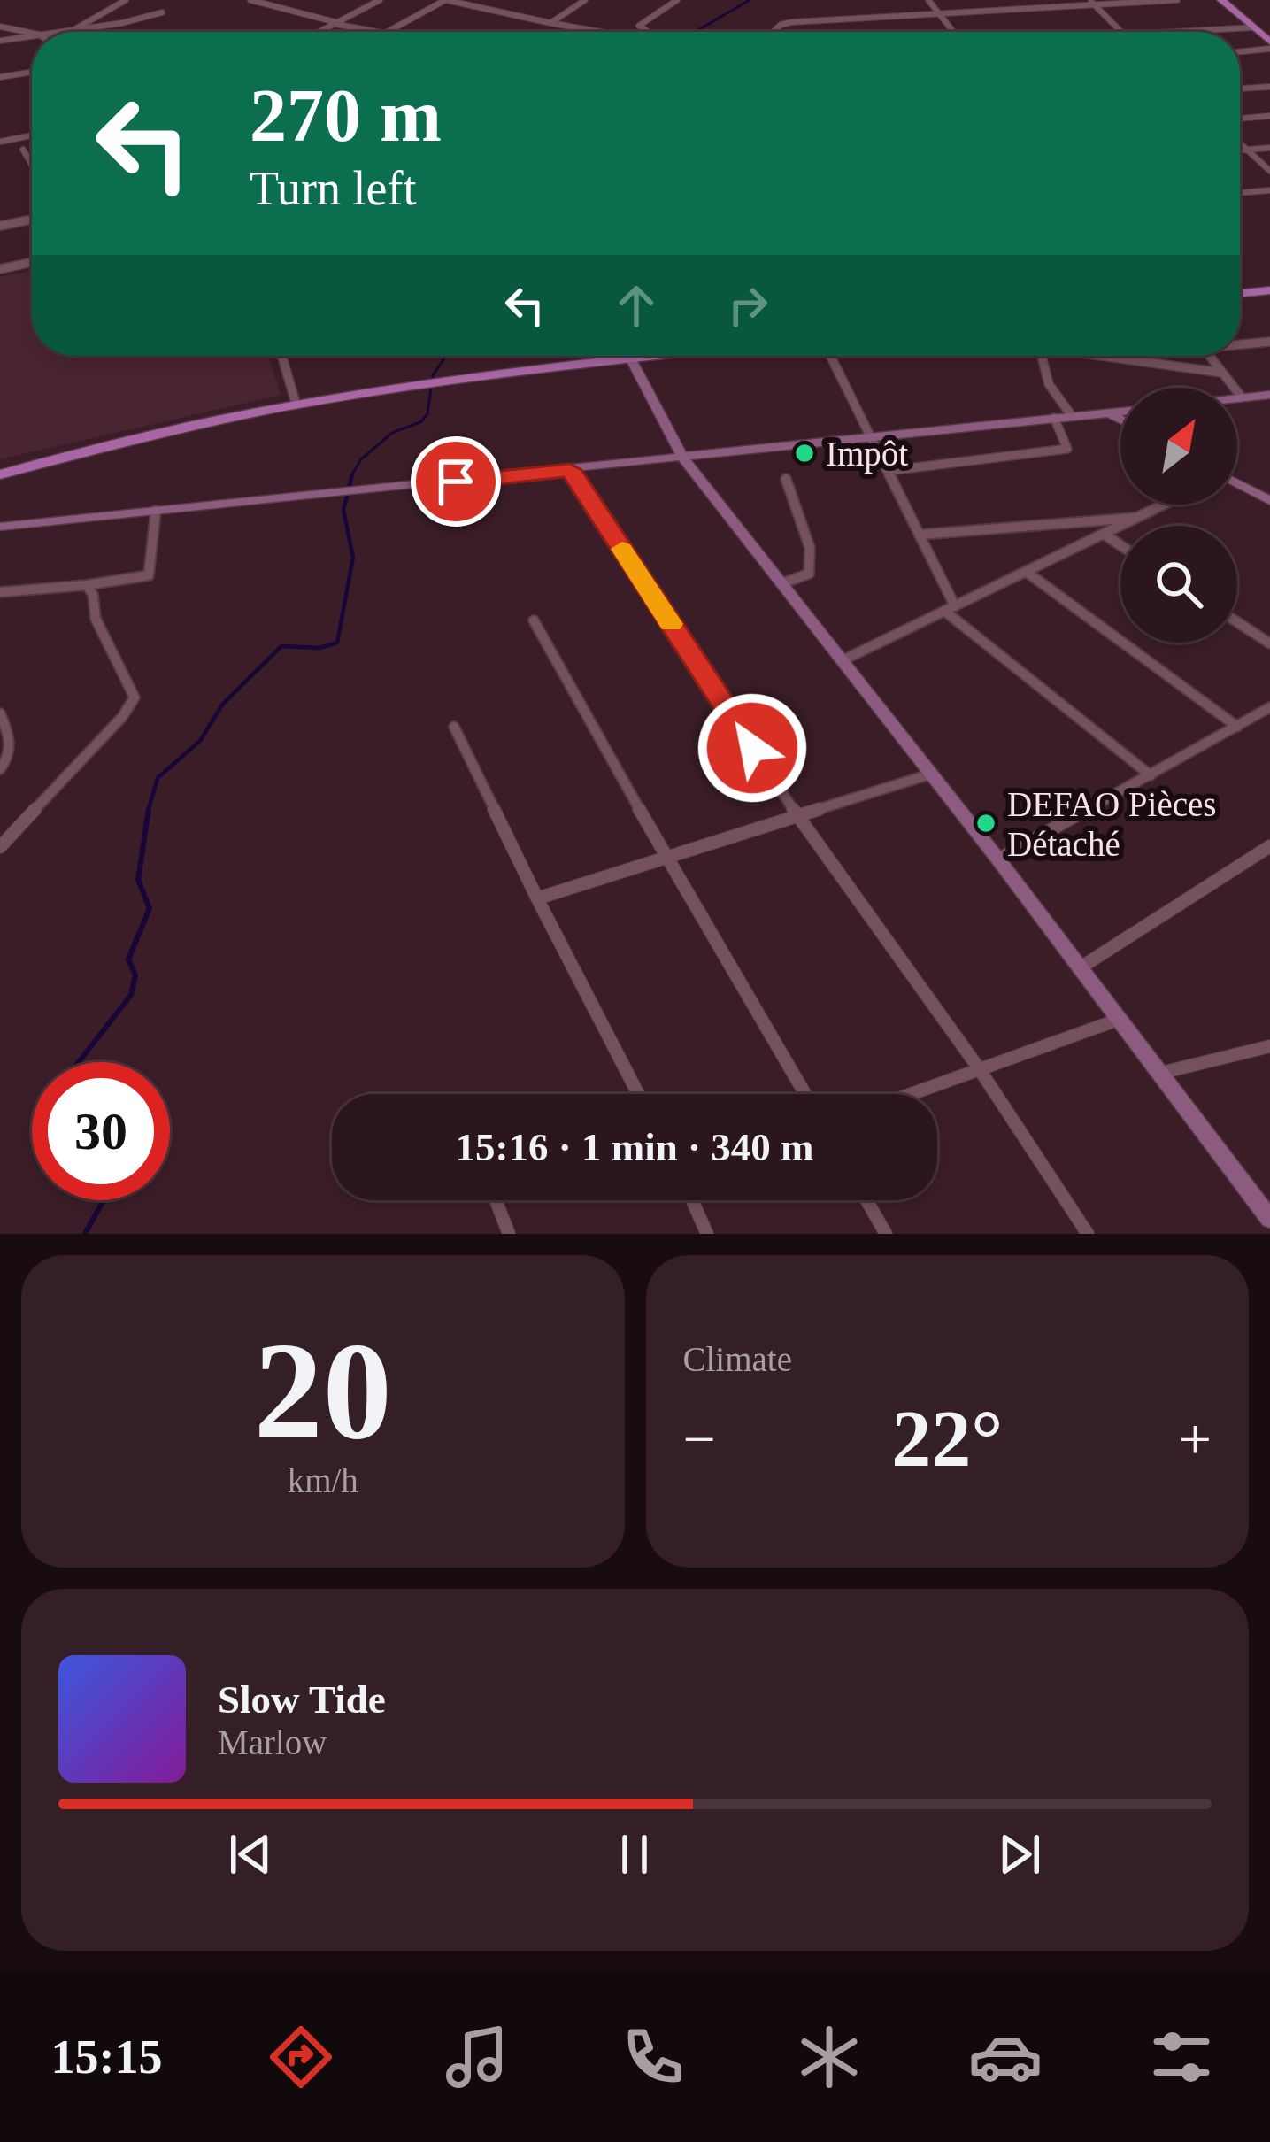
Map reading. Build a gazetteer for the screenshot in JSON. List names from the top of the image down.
{
  "places": ["Impôt", "DEFAO Pièces Détaché"],
  "north": "top right",
  "page": {
    "turn": ["270 m", "Turn left"],
    "limit": "30",
    "trip": "15:16 · 1 min · 340 m",
    "tile": [
      ["20", "km/h"],
      "Climate"
    ],
    "heat": ["−", "22°", "+"],
    "song": ["Slow Tide", "Marlow"],
    "tabs": "15:15"
  }
}
